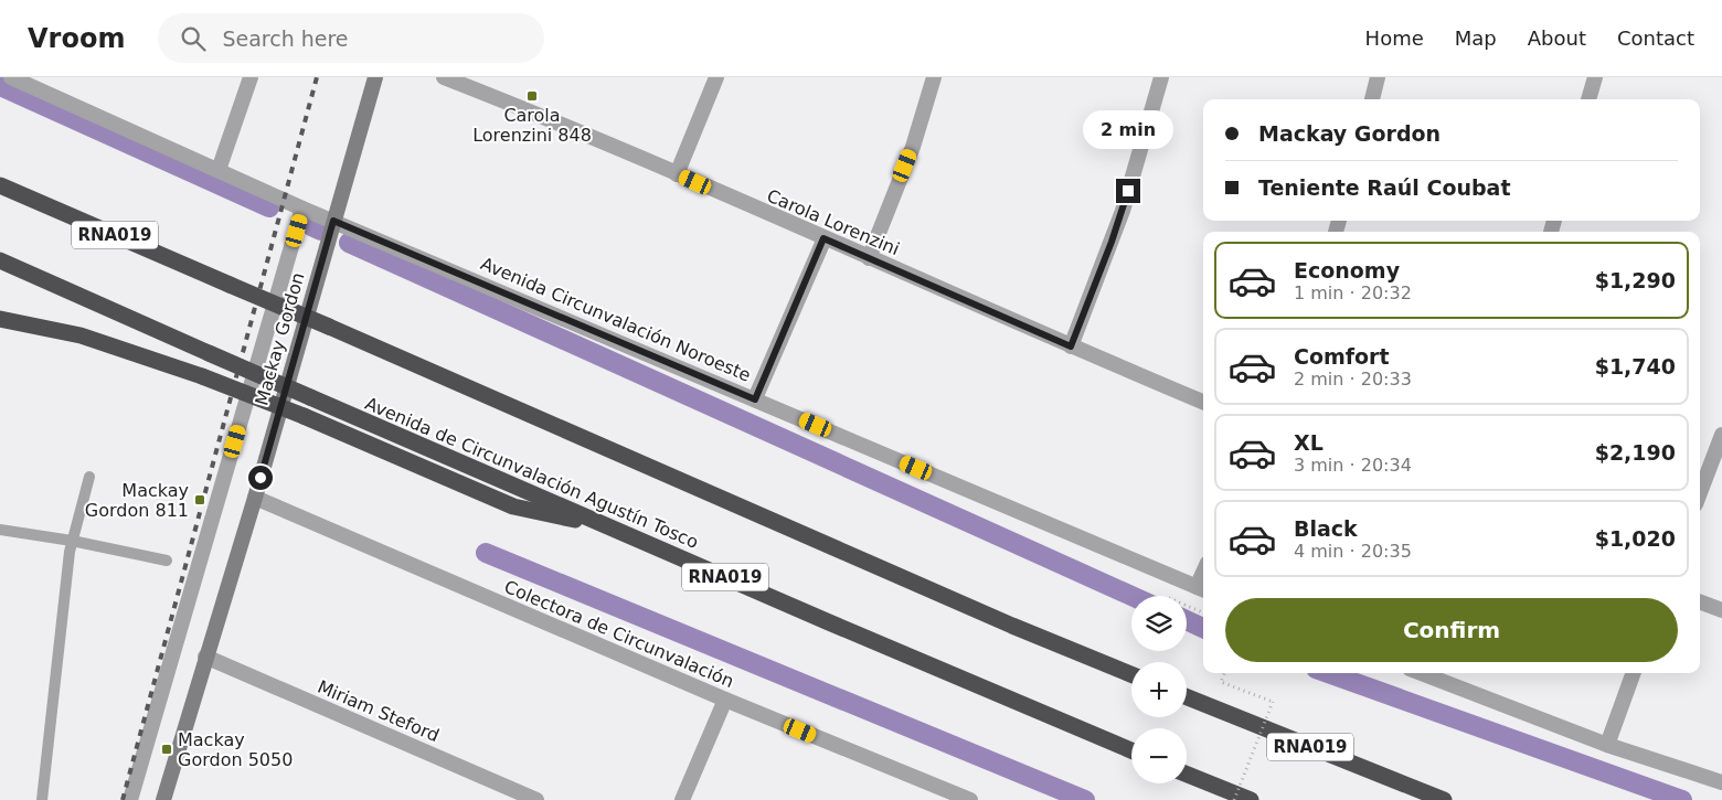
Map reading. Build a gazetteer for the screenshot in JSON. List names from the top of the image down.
{
  "streets": {
    "highway": ["RNA019", "Avenida de Circunvalación Agustín Tosco"],
    "main road": ["Mackay Gordon"],
    "street": [
      "Carola Lorenzini",
      "Avenida Circunvalación Noroeste",
      "Colectora de Circunvalación",
      "Miriam Steford"
    ]
  },
  "crossings": [
    ["Avenida Circunvalación Noroeste", "Mackay Gordon"],
    ["Mackay Gordon", "Colectora de Circunvalación"],
    ["Mackay Gordon", "Miriam Steford"]
  ],
  "places": {
    "transit": ["Carola Lorenzini 848", "Mackay Gordon 811", "Mackay Gordon 5050"]
  },
  "page": {
    "header": "Vroom",
    "search": "Search here",
    "nav": [
      "Home",
      "Map",
      "About",
      "Contact"
    ],
    "banner": ["Mackay Gordon", "Teniente Raúl Coubat"],
    "bubble": "2 min",
    "list": [
      {
        "name": "Economy",
        "note": "1 min · 20:32",
        "value": "$1,290"
      },
      {
        "name": "Comfort",
        "note": "2 min · 20:33",
        "value": "$1,740"
      },
      {
        "name": "XL",
        "note": "3 min · 20:34",
        "value": "$2,190"
      },
      {
        "name": "Black",
        "note": "4 min · 20:35",
        "value": "$1,020"
      }
    ],
    "buttons": "Confirm",
    "map_buttons": ["+", "−"]
  }
}
